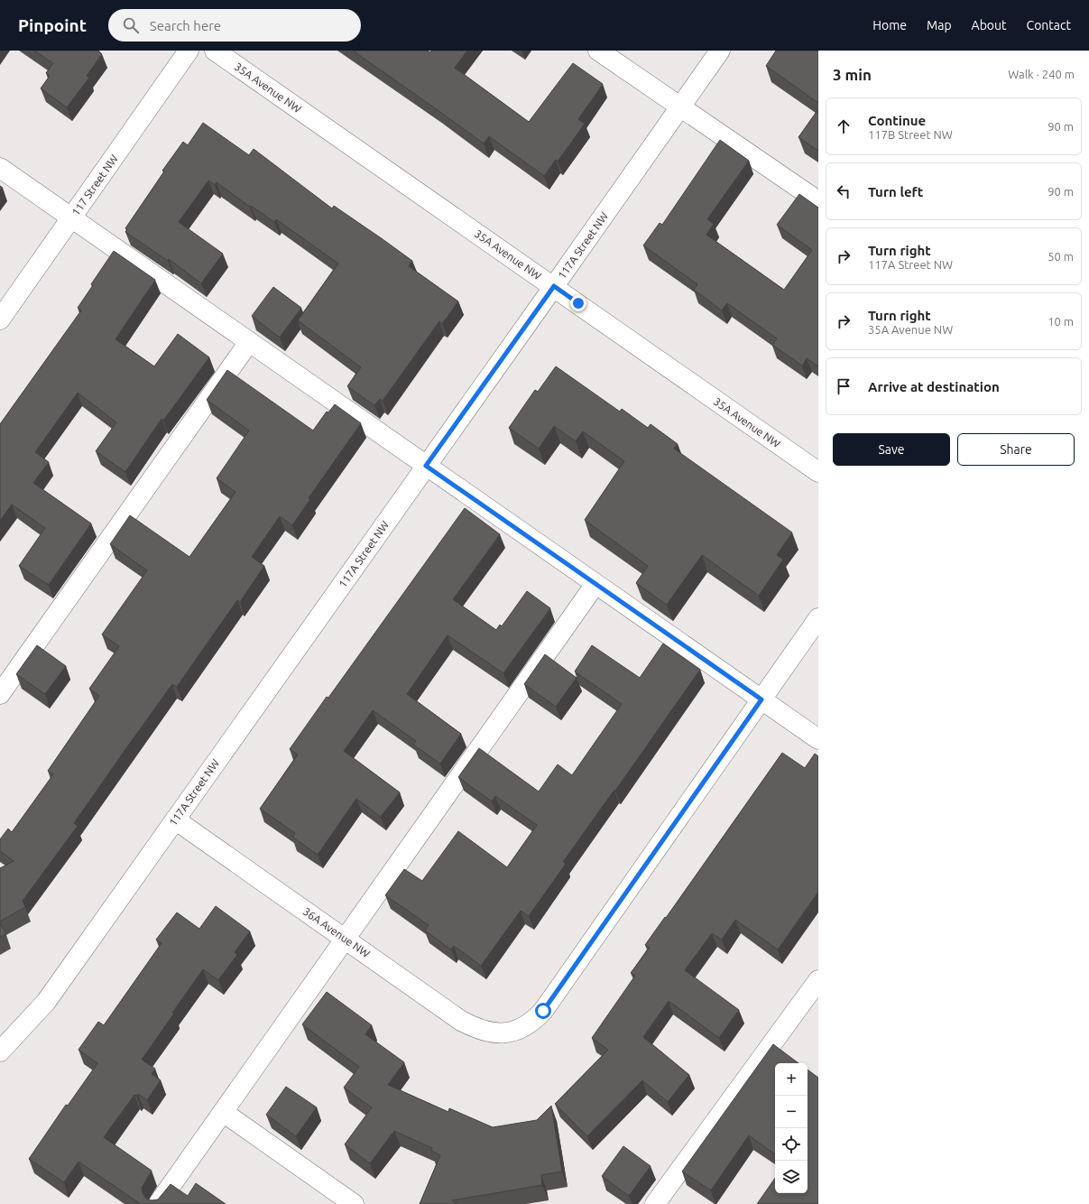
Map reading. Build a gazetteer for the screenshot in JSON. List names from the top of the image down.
{
  "streets": {
    "street": [
      "35A Avenue NW",
      "117 Street NW",
      "117A Street NW",
      "36A Avenue NW"
    ]
  },
  "crossings": [
    ["35A Avenue NW", "117A Street NW"],
    ["117A Street NW", "36A Avenue NW"]
  ],
  "page": {
    "header": "Pinpoint",
    "search": "Search here",
    "nav": [
      "Home",
      "Map",
      "About",
      "Contact"
    ],
    "heading": ["3 min", "Walk · 240 m"],
    "list": [
      ["Continue", "117B Street NW", "90 m"],
      ["Turn left", "90 m"],
      ["Turn right", "117A Street NW", "50 m"],
      ["Turn right", "35A Avenue NW", "10 m"],
      "Arrive at destination"
    ],
    "buttons": ["Save", "Share"],
    "map_buttons": ["+", "−"]
  }
}
